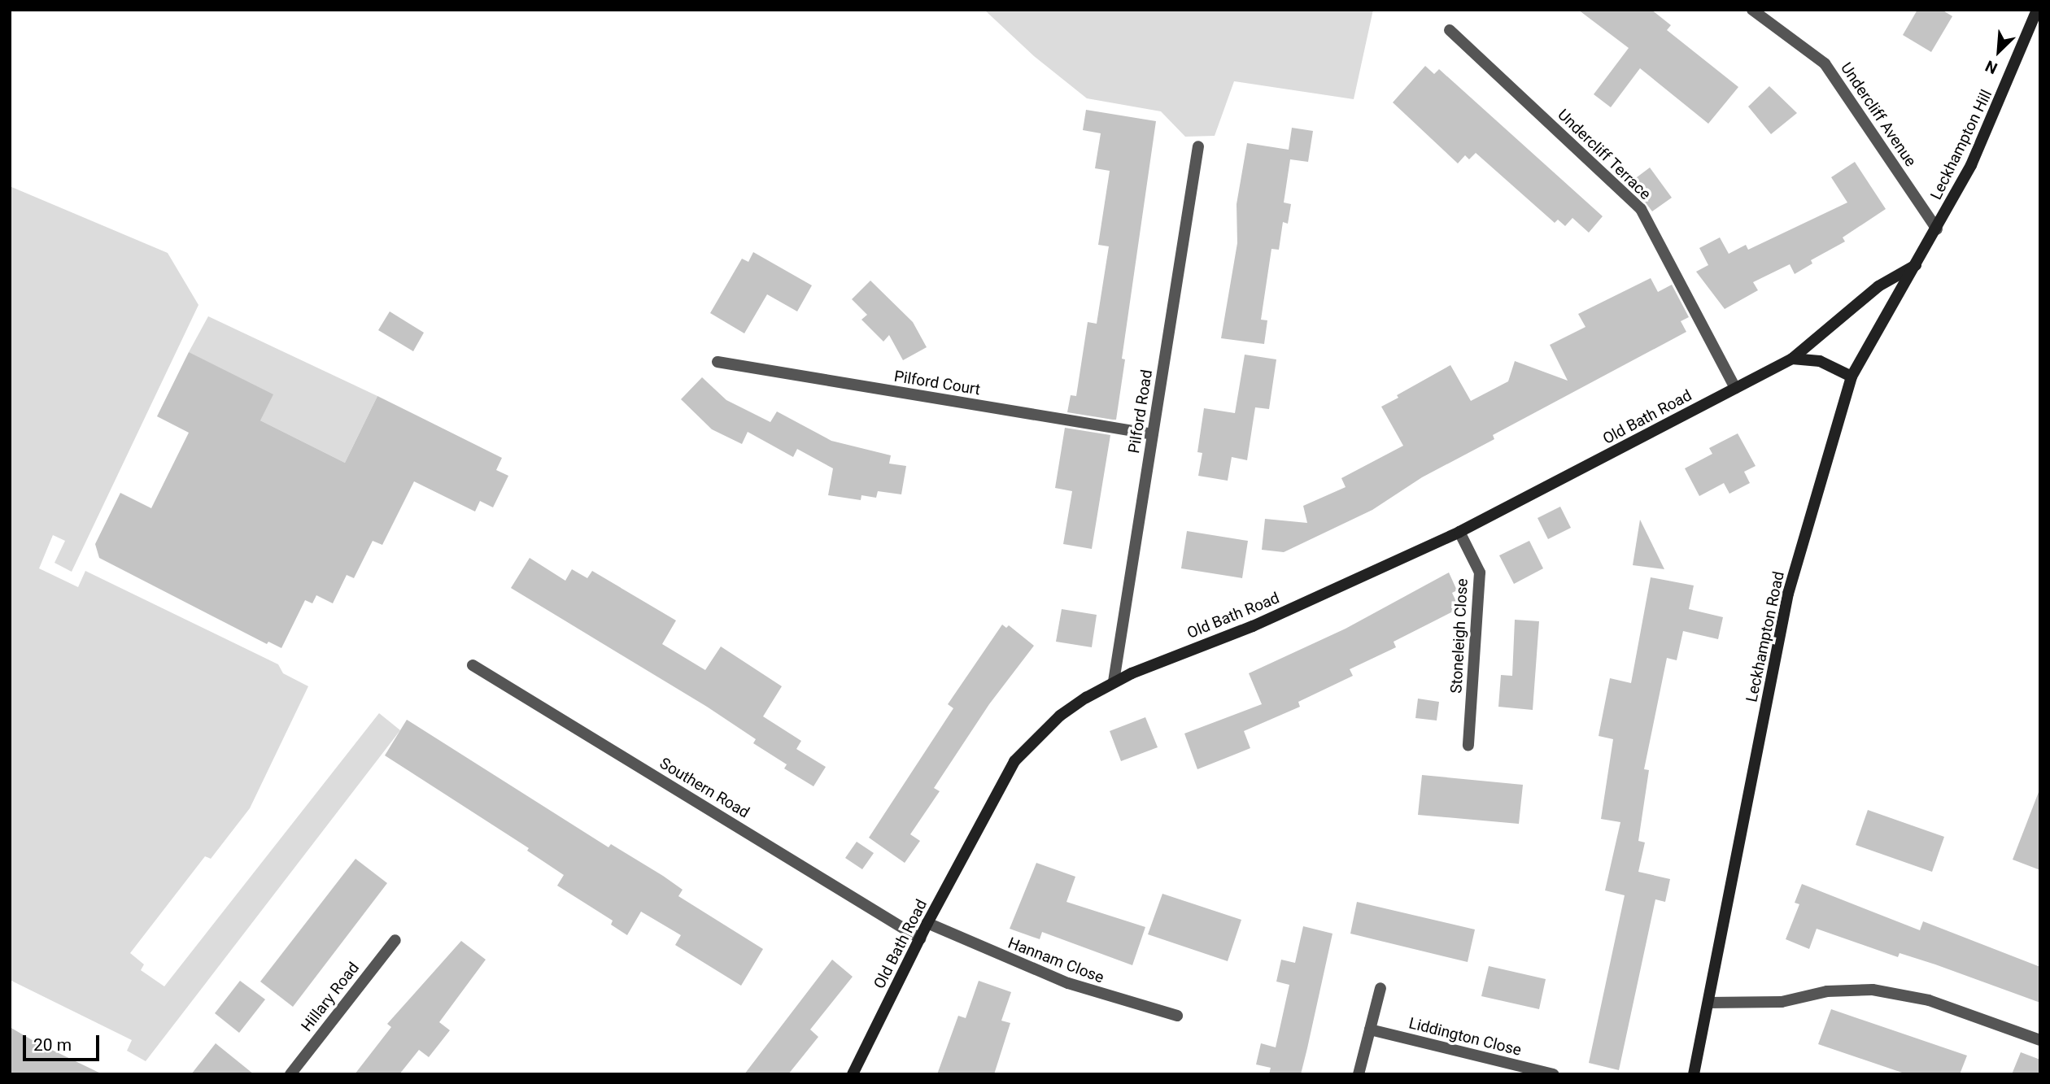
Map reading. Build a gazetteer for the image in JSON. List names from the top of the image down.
{
  "streets": {
    "street": [
      "Undercliff Avenue",
      "Leckhampton Hill",
      "Undercliff Terrace",
      "Pilford Court",
      "Pilford Road",
      "Old Bath Road",
      "Stoneleigh Close",
      "Leckhampton Road",
      "Southern Road",
      "Hannam Close",
      "Hillary Road",
      "Liddington Close"
    ]
  },
  "crossings": [
    ["Undercliff Avenue", "Leckhampton Hill"],
    ["Undercliff Avenue", "Leckhampton Road"],
    ["Leckhampton Hill", "Leckhampton Road"],
    ["Undercliff Terrace", "Old Bath Road"],
    ["Pilford Court", "Pilford Road"],
    ["Pilford Road", "Old Bath Road"],
    ["Old Bath Road", "Stoneleigh Close"],
    ["Old Bath Road", "Leckhampton Road"],
    ["Old Bath Road", "Southern Road"],
    ["Old Bath Road", "Hannam Close"]
  ],
  "scale_bar": "20 m",
  "north": "bottom left"
}
